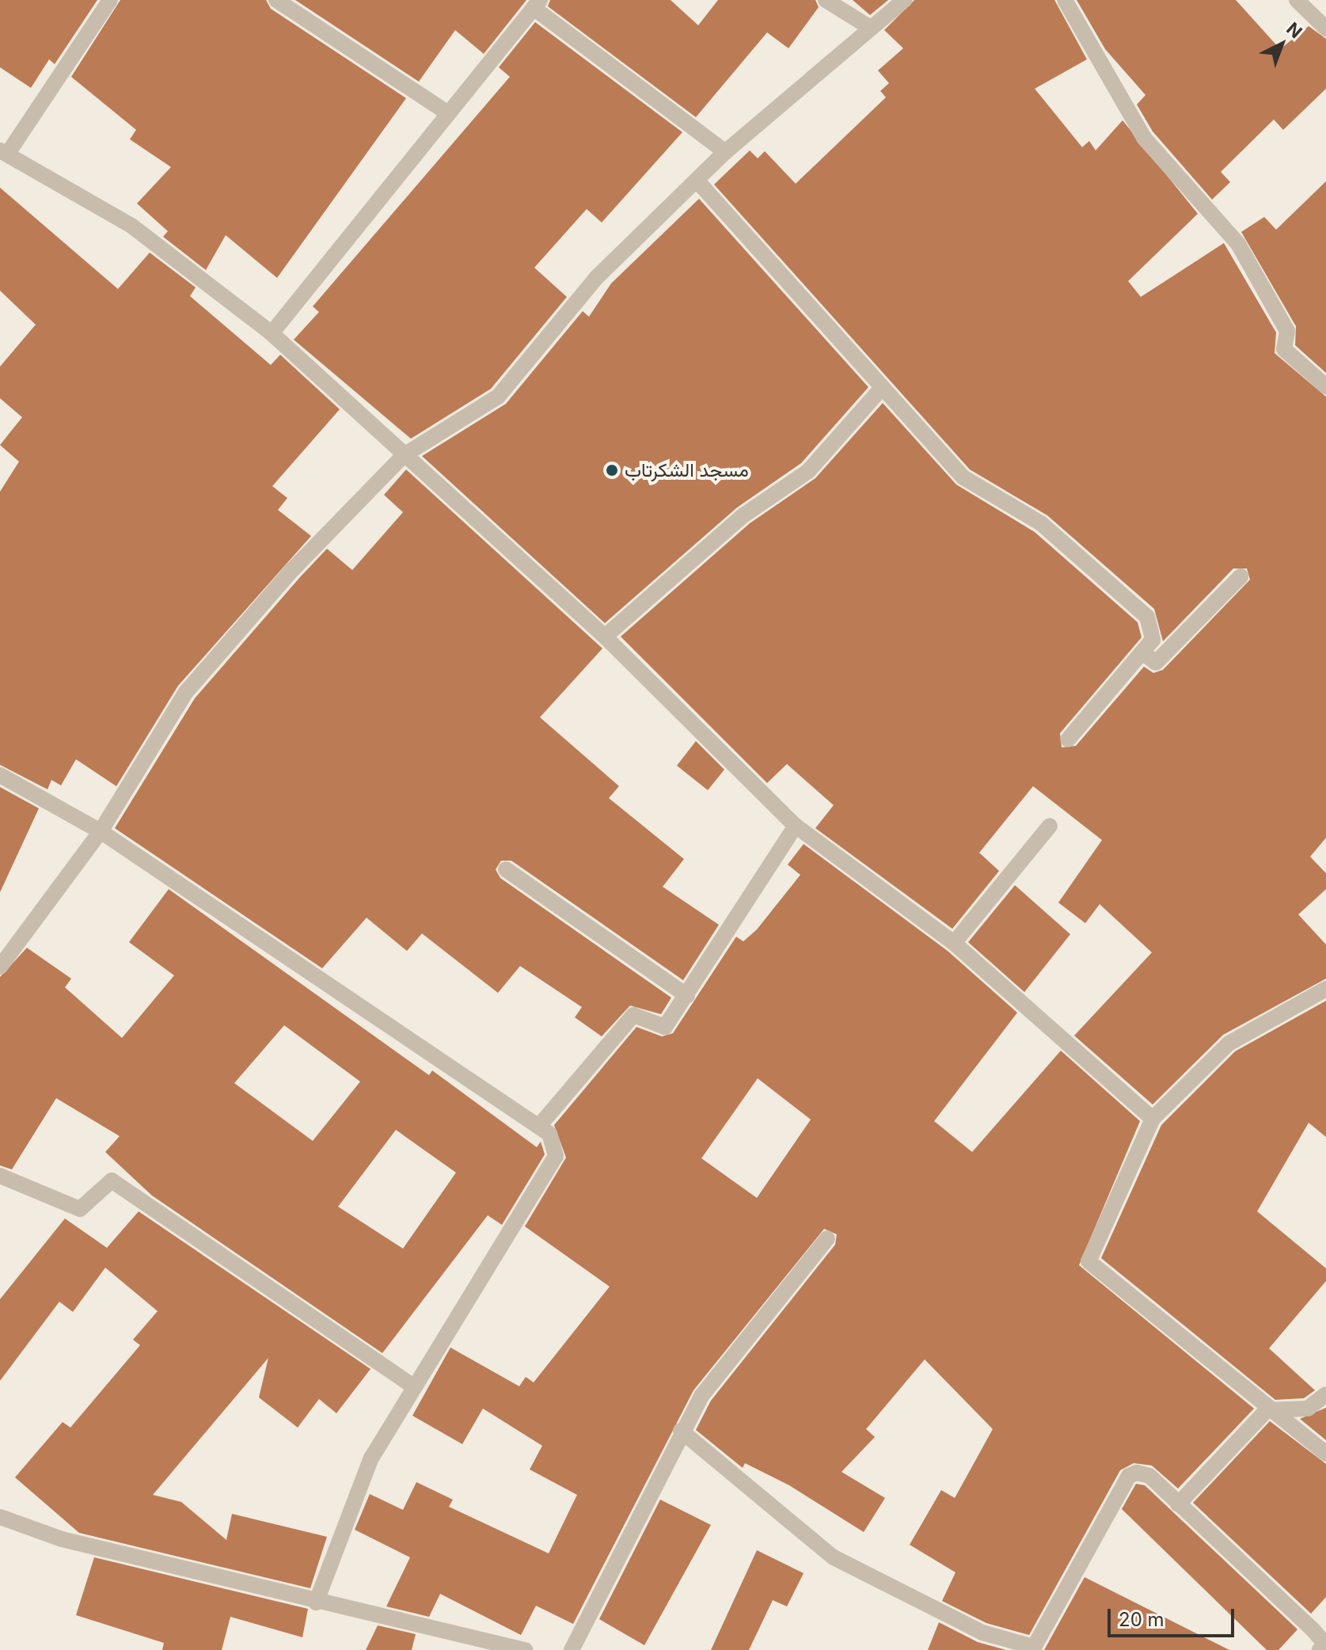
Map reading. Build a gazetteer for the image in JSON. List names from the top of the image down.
{
  "places": ["مسجد الشكرتاب"],
  "scale_bar": "20 m",
  "north": "top right"
}
